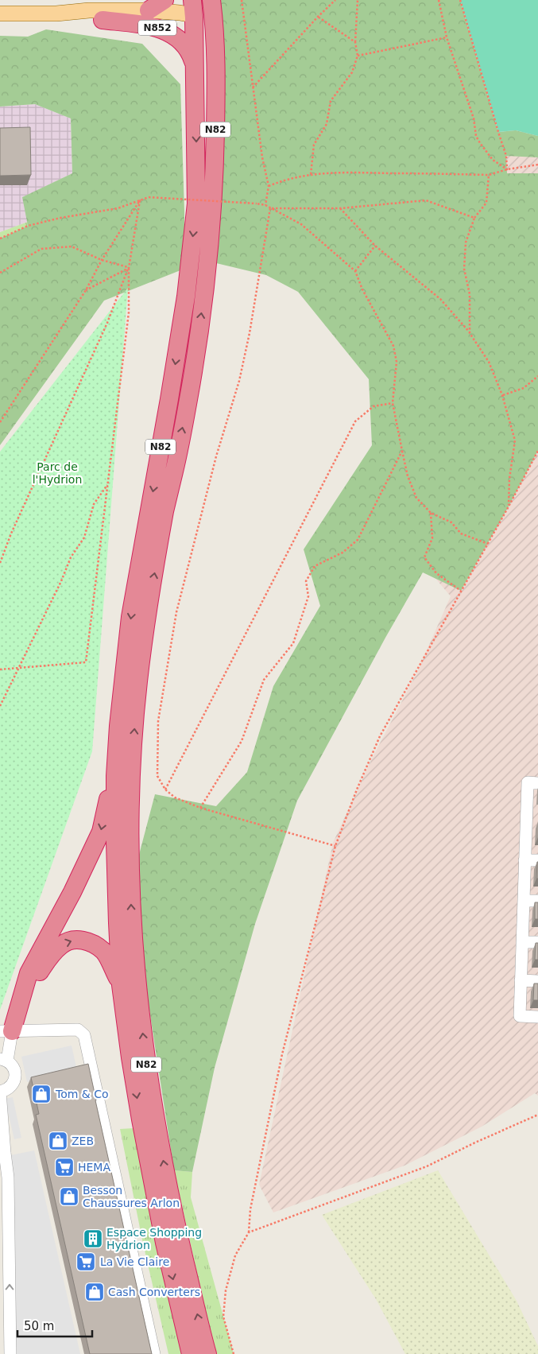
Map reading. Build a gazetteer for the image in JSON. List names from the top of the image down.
{
  "streets": {
    "highway": ["N852", "N82"]
  },
  "crossings": [
    ["N852", "N82"]
  ],
  "parks": ["Parc de l'Hydrion"],
  "places": {
    "shop": [
      "Tom & Co",
      "ZEB",
      "Besson Chaussures Arlon",
      "Cash Converters"
    ],
    "supermarket": ["HEMA", "La Vie Claire"],
    "building": ["Espace Shopping Hydrion"]
  },
  "scale_bar": "50 m"
}
